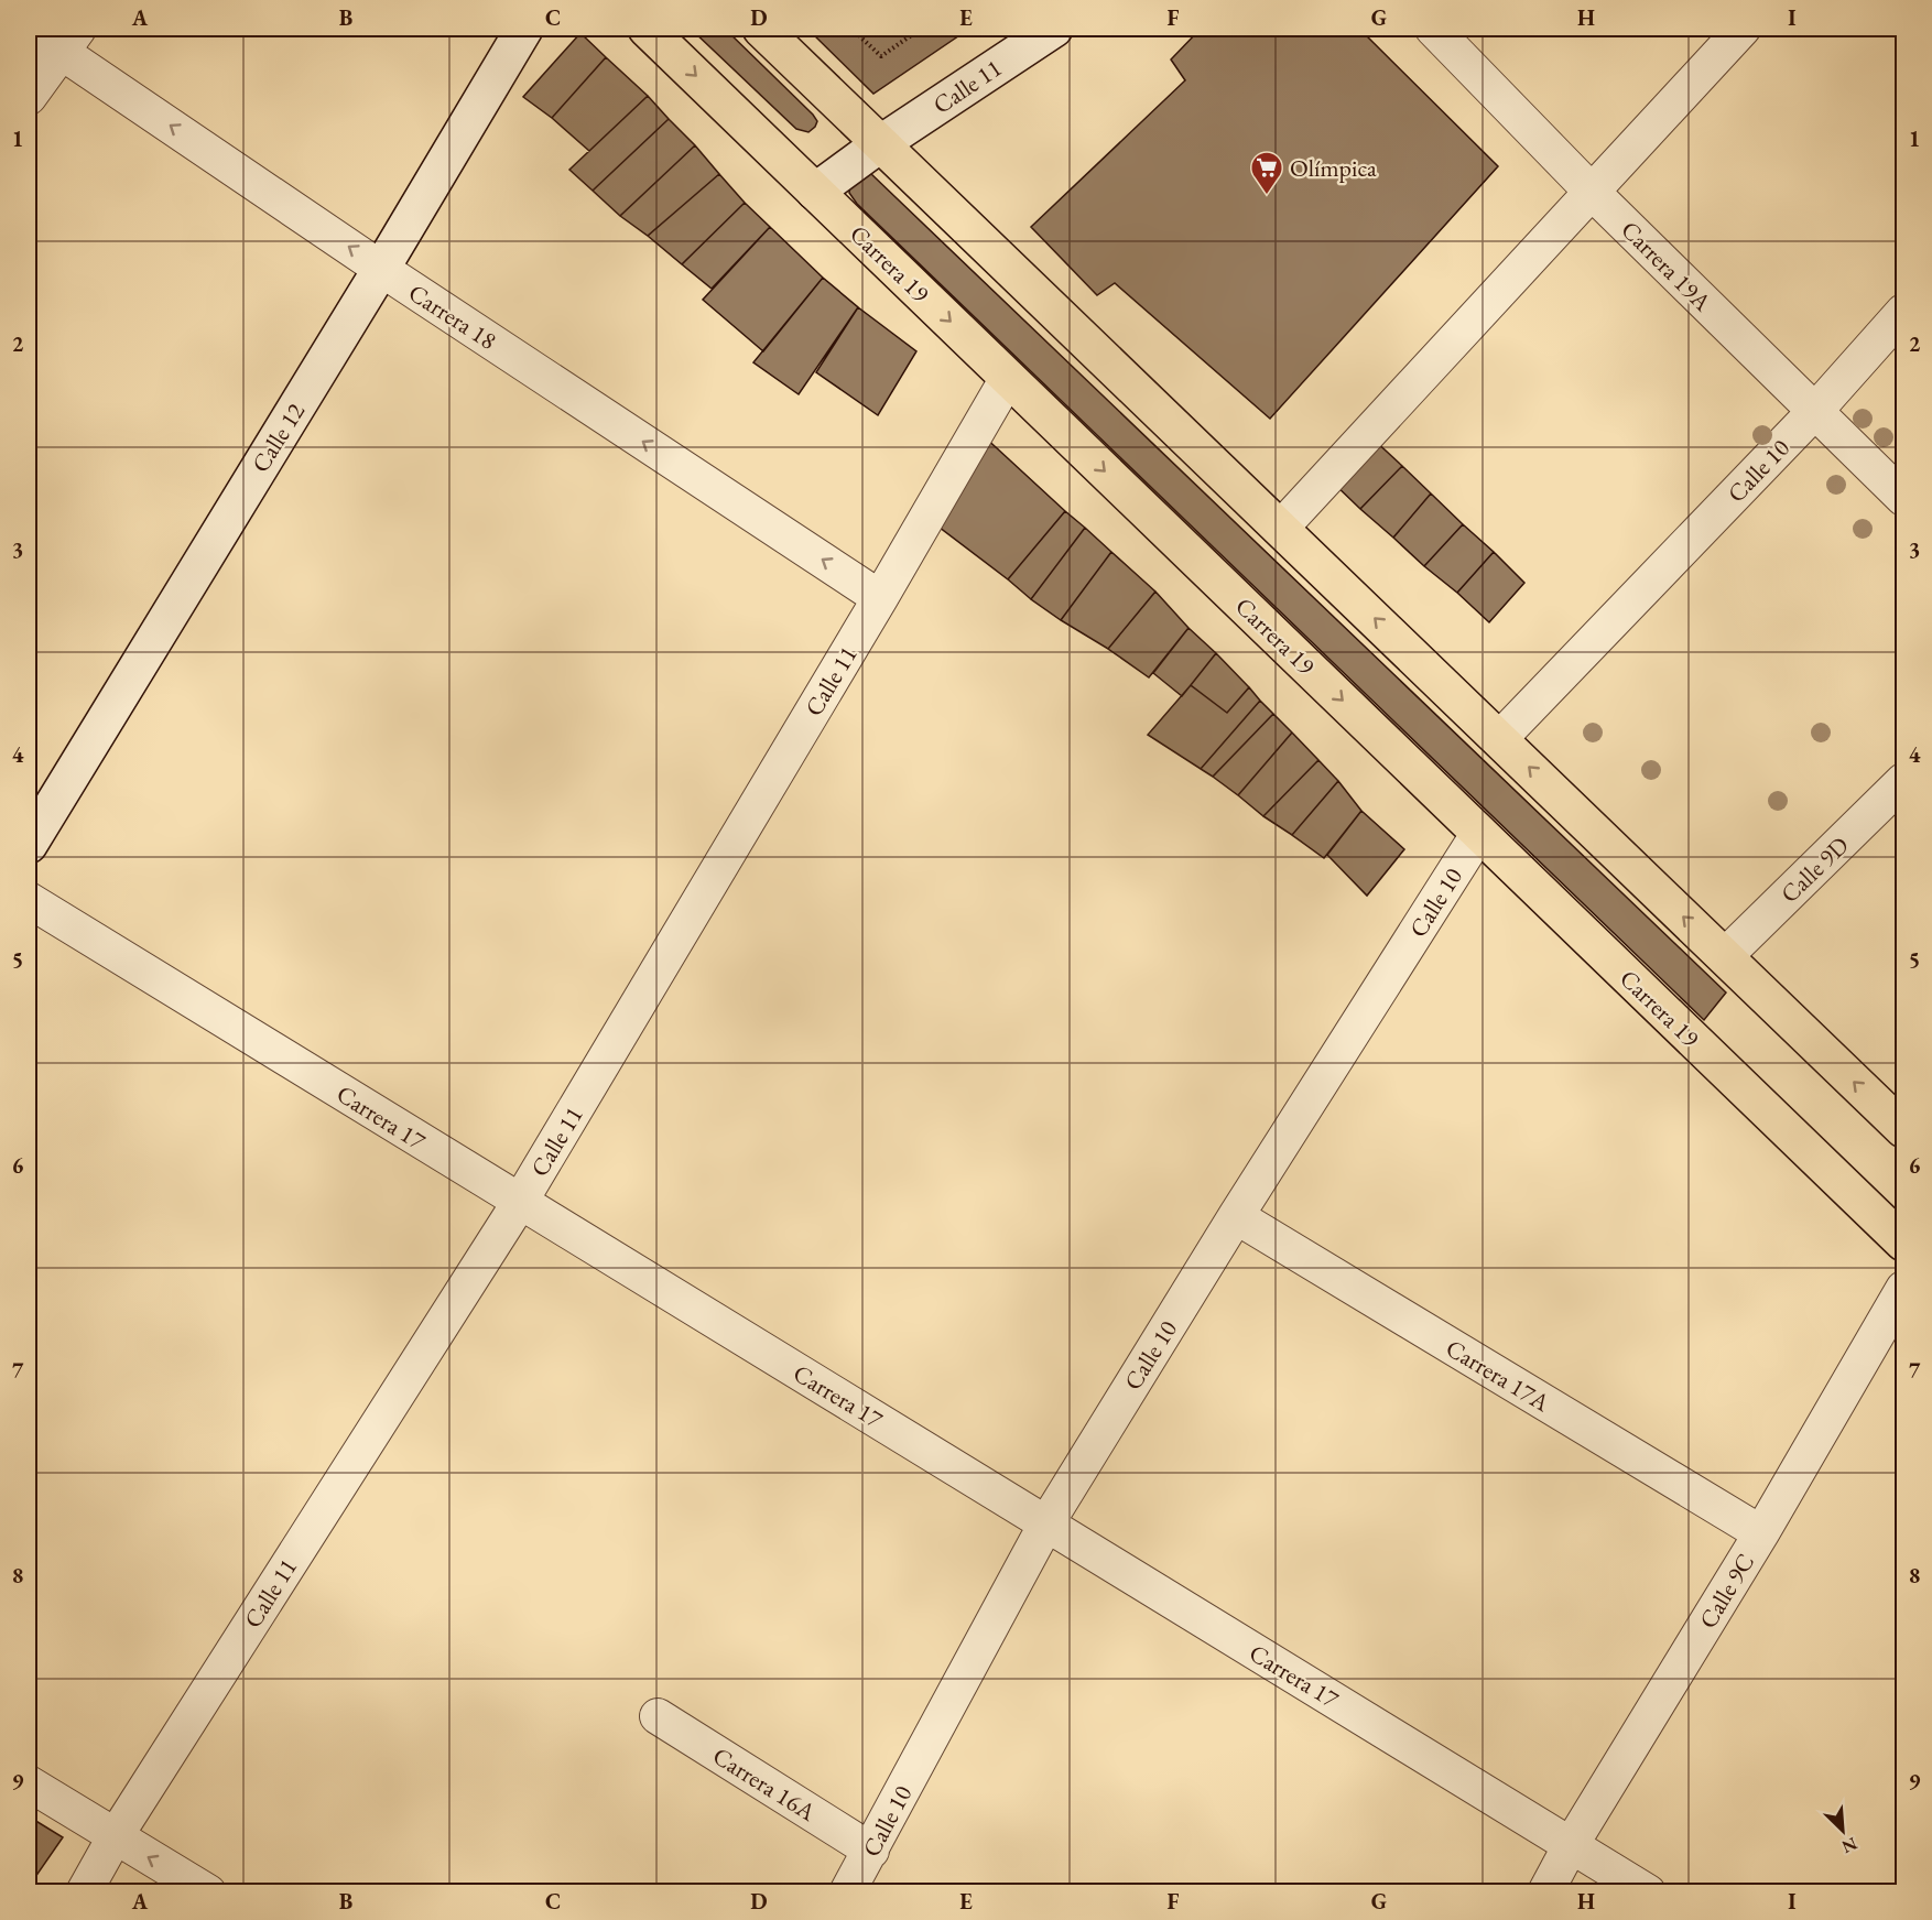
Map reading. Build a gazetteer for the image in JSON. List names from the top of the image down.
{
  "streets": {
    "highway": ["Carrera 19"],
    "street": [
      "Calle 11",
      "Carrera 19A",
      "Carrera 18",
      "Calle 12",
      "Calle 10",
      "Calle 9D",
      "Carrera 17",
      "Carrera 17A",
      "Calle 9C",
      "Carrera 16A"
    ]
  },
  "crossings": [
    ["Calle 11", "Carrera 19"],
    ["Calle 11", "Carrera 18"],
    ["Calle 11", "Carrera 17"],
    ["Carrera 19", "Calle 10"],
    ["Carrera 19A", "Calle 10"],
    ["Carrera 18", "Calle 12"],
    ["Calle 10", "Carrera 17"],
    ["Calle 10", "Carrera 17A"],
    ["Calle 10", "Carrera 16A"],
    ["Carrera 17", "Calle 9C"],
    ["Carrera 17A", "Calle 9C"]
  ],
  "one_way": ["Carrera 18"],
  "places": {
    "supermarket": ["Olímpica"]
  },
  "north": "bottom right",
  "grid": {
    "columns": [
      "A",
      "B",
      "C",
      "D",
      "E",
      "F",
      "G",
      "H",
      "I"
    ],
    "rows": [
      "1",
      "2",
      "3",
      "4",
      "5",
      "6",
      "7",
      "8",
      "9"
    ]
  }
}
